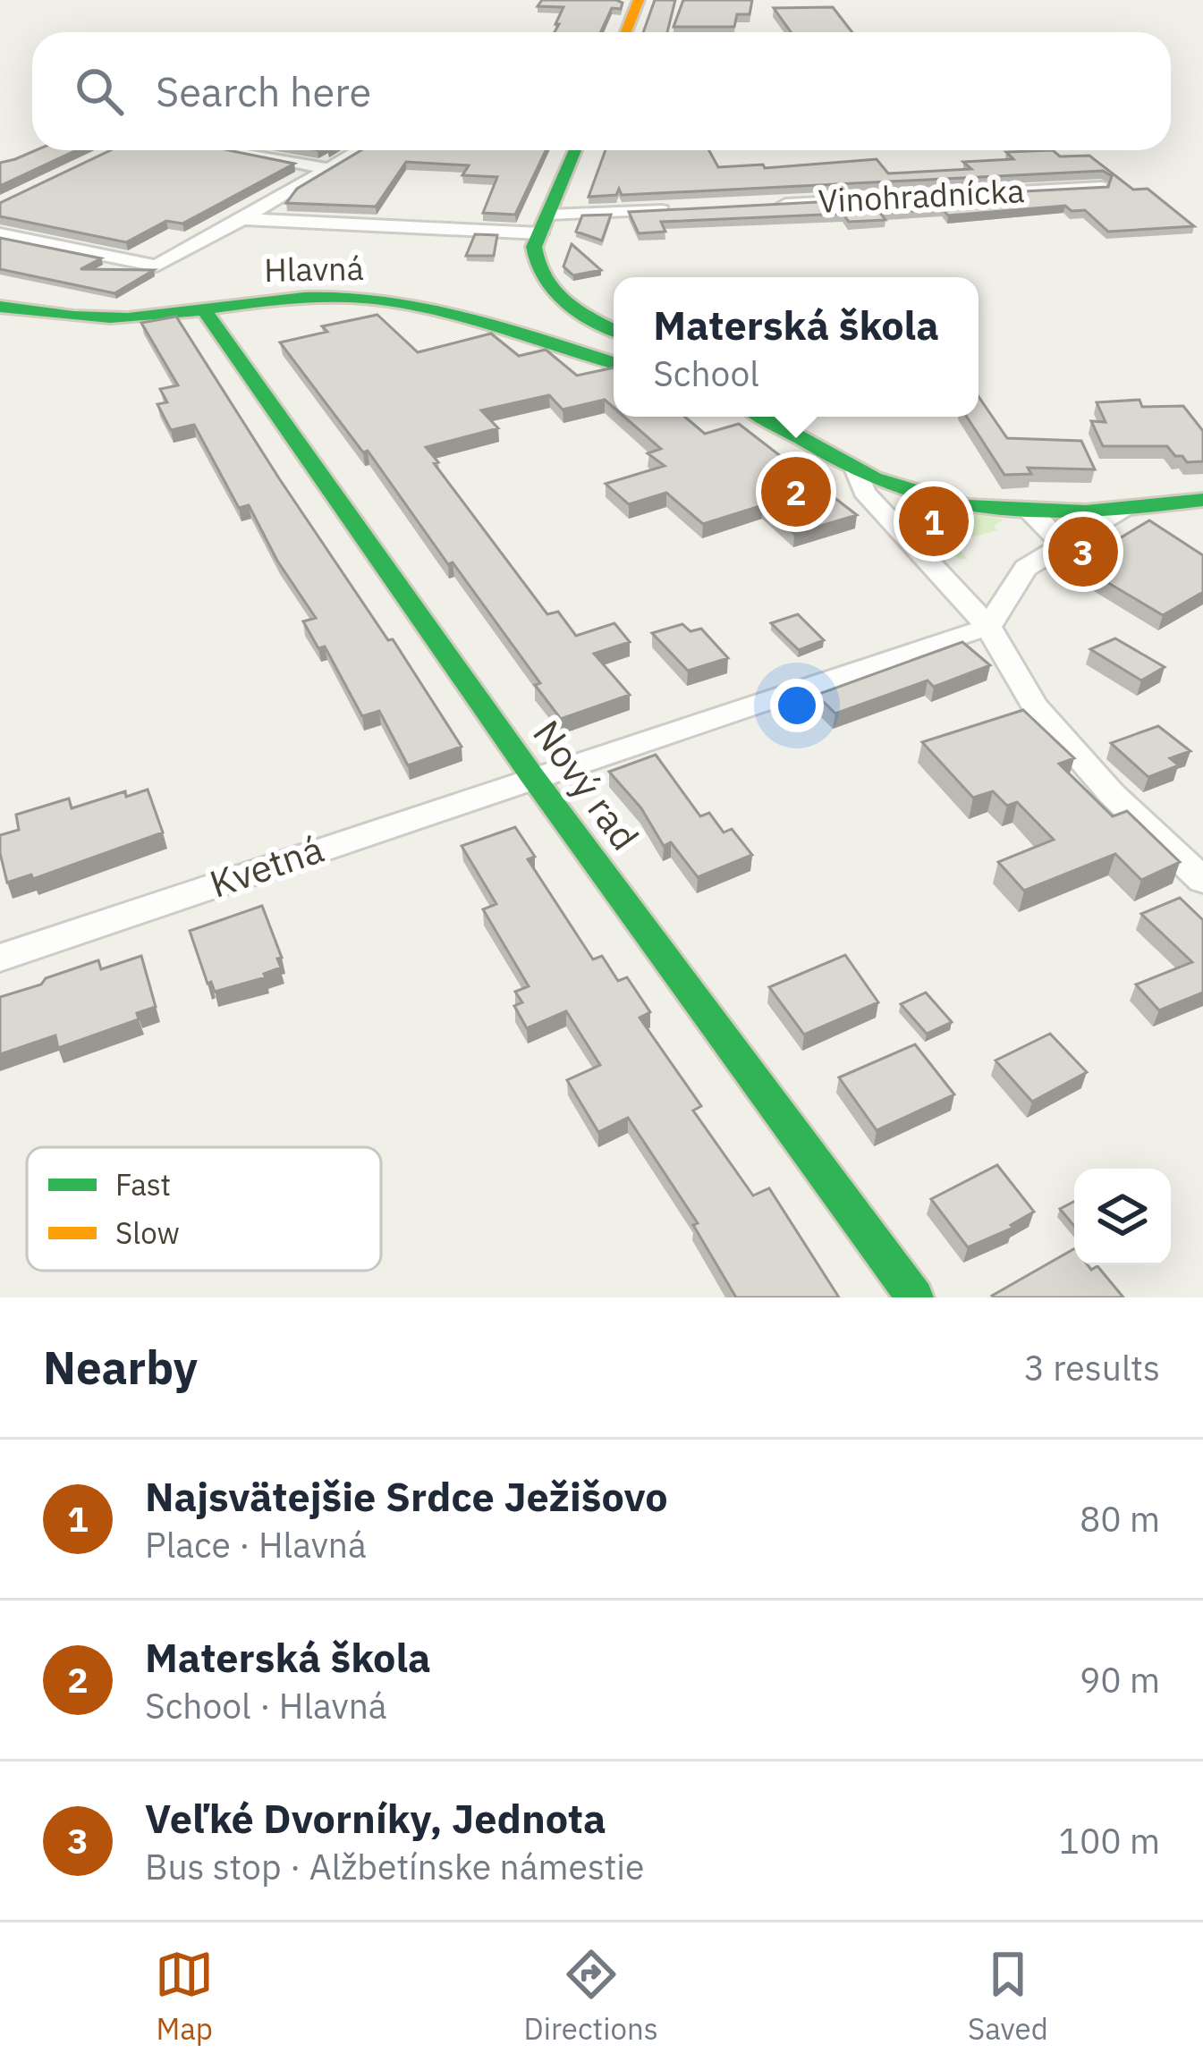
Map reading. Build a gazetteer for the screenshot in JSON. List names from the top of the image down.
{
  "streets": {
    "street": [
      "Vinohradnícka",
      "Hlavná",
      "Nový rad",
      "Kvetná"
    ]
  },
  "crossings": [
    ["Hlavná", "Nový rad"],
    ["Nový rad", "Kvetná"]
  ],
  "legend": ["Fast", "Slow"],
  "page": {
    "search": "Search here",
    "popup": ["Materská škola", "School"],
    "pins": ["2", "1", "3"],
    "heading": ["Nearby", "3 results"],
    "list": [
      {
        "mark": "1",
        "name": "Najsvätejšie Srdce Ježišovo",
        "note": "Place · Hlavná",
        "value": "80 m"
      },
      {
        "mark": "2",
        "name": "Materská škola",
        "note": "School · Hlavná",
        "value": "90 m"
      },
      {
        "mark": "3",
        "name": "Veľké Dvorníky, Jednota",
        "note": "Bus stop · Alžbetínske námestie",
        "value": "100 m"
      }
    ],
    "nav": ["Map", "Directions", "Saved"]
  }
}
